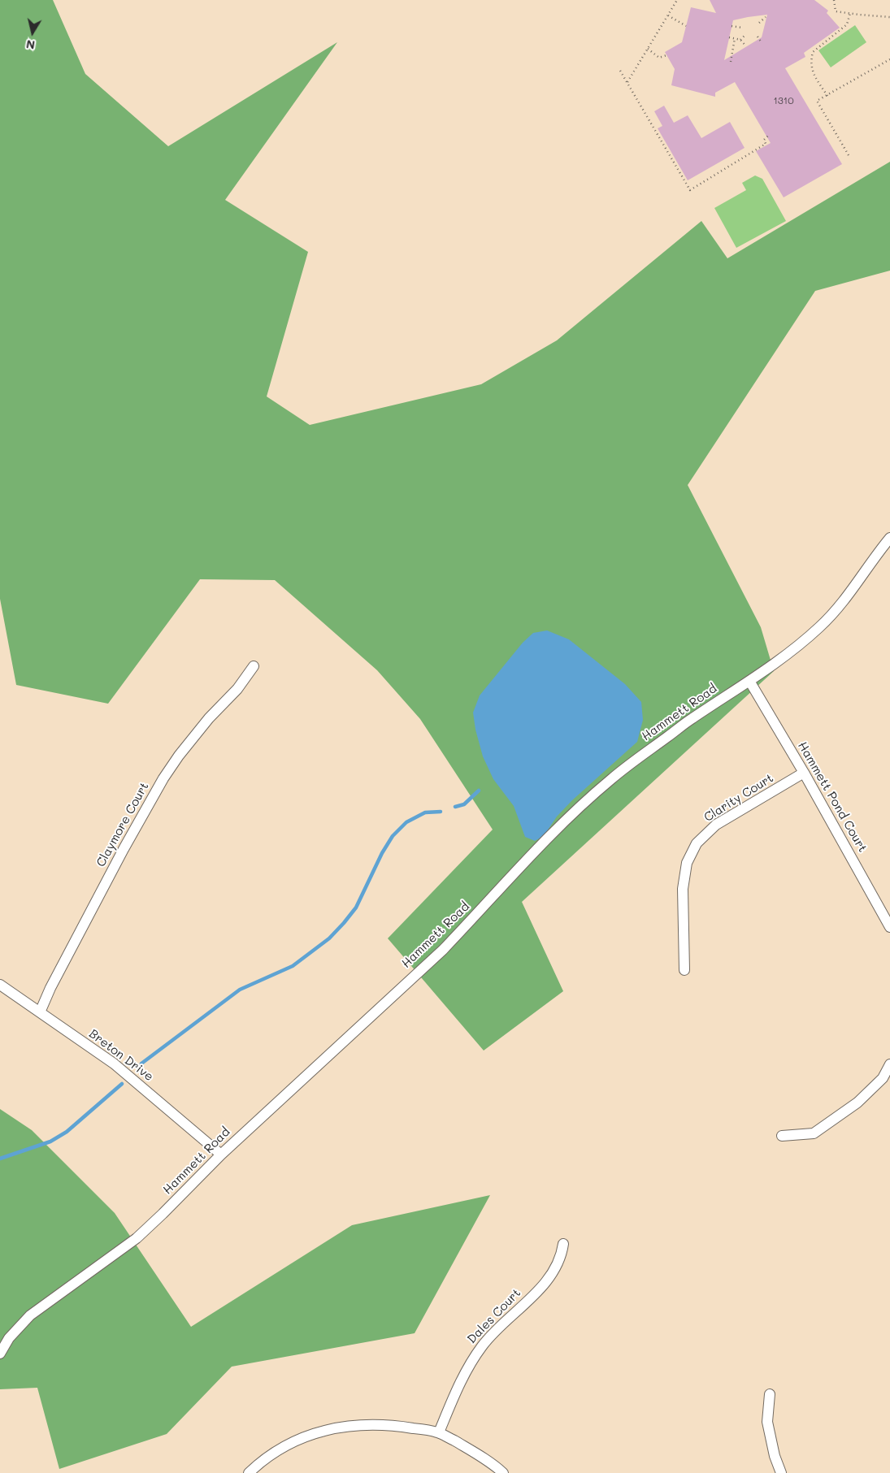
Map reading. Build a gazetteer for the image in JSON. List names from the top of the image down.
{
  "streets": {
    "street": [
      "Hammett Road",
      "Hammett Pond Court",
      "Clarity Court",
      "Claymore Court",
      "Breton Drive",
      "Dales Court"
    ]
  },
  "crossings": [
    ["Hammett Road", "Hammett Pond Court"],
    ["Hammett Road", "Breton Drive"],
    ["Hammett Pond Court", "Clarity Court"],
    ["Claymore Court", "Breton Drive"]
  ],
  "house_numbers": ["1310"],
  "north": "bottom"
}
